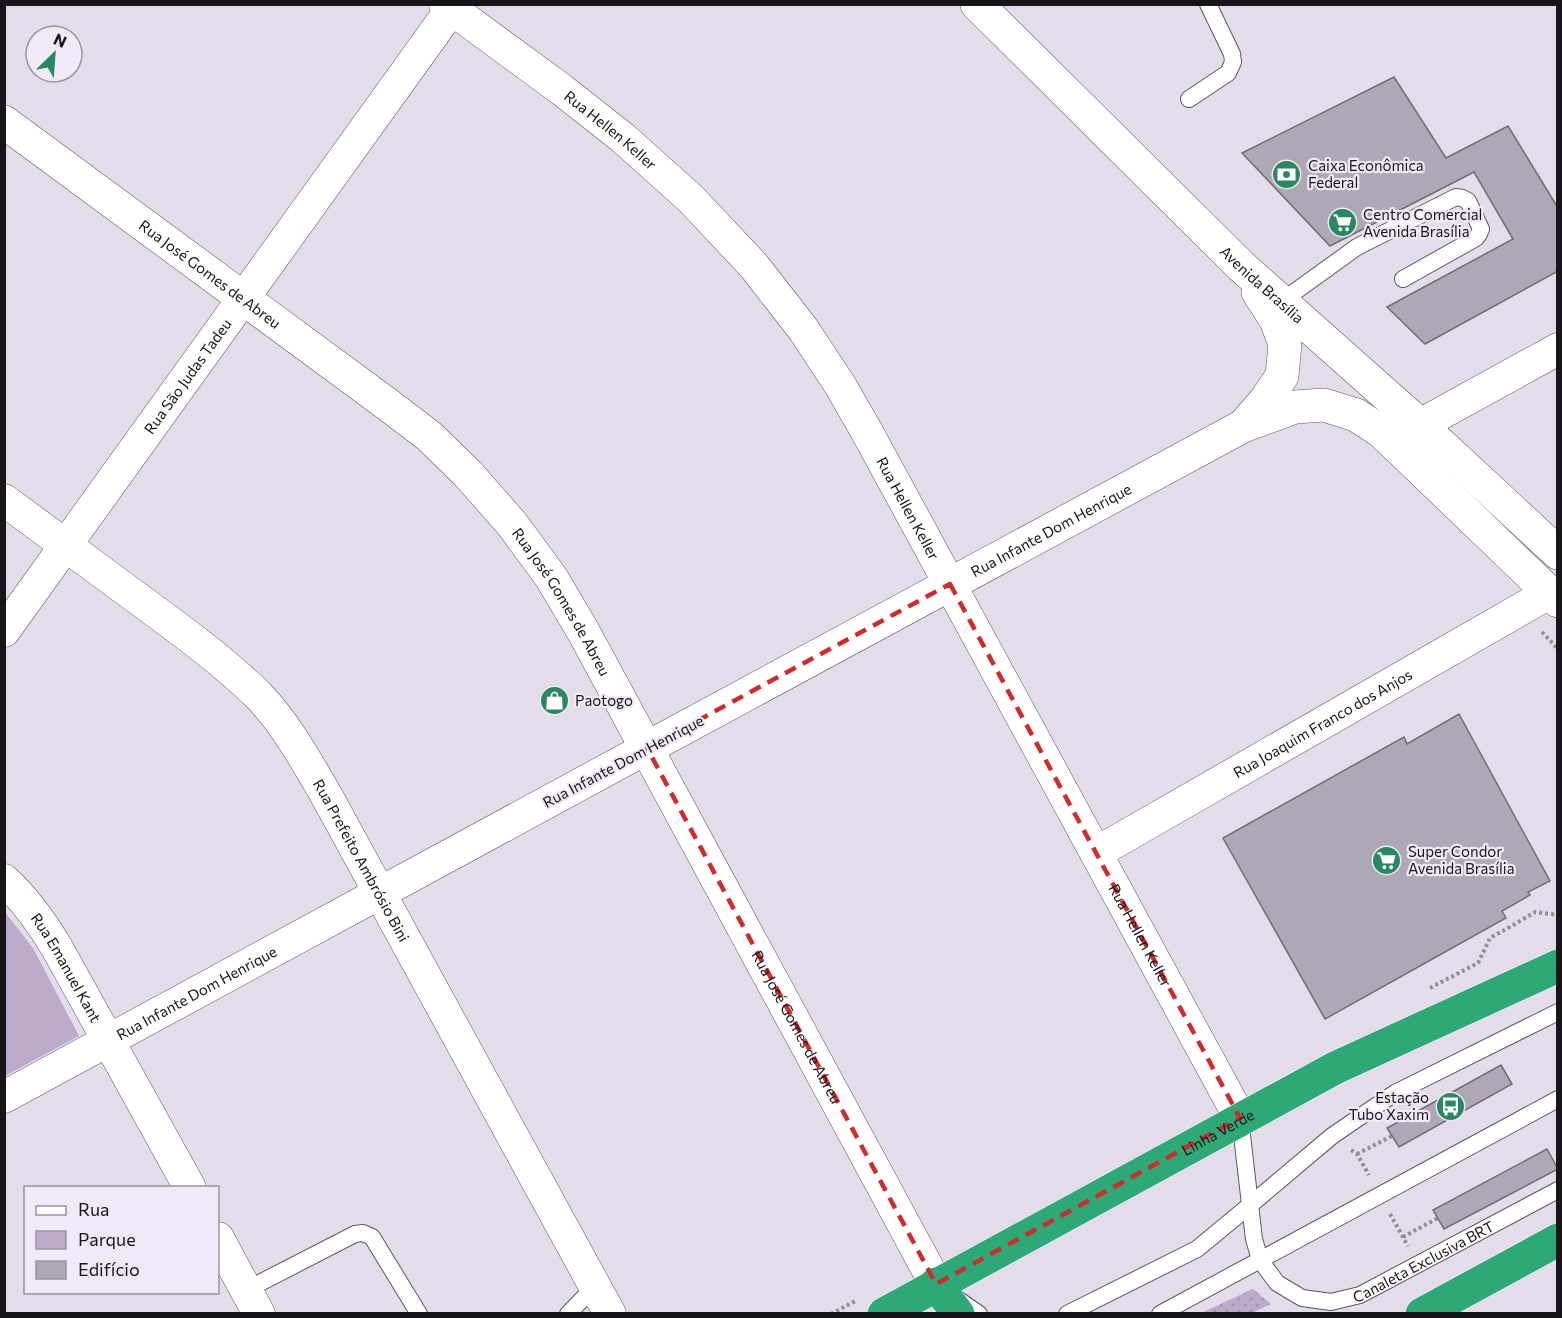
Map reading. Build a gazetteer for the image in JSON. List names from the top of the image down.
{
  "streets": {
    "highway": ["Linha Verde"],
    "main road": ["Rua José Gomes de Abreu", "Avenida Brasília", "Rua Infante Dom Henrique"],
    "street": [
      "Rua Hellen Keller",
      "Rua São Judas Tadeu",
      "Rua Joaquim Franco dos Anjos",
      "Rua Prefeito Ambrósio Bini",
      "Rua Emanuel Kant"
    ],
    "lane": ["Canaleta Exclusiva BRT"]
  },
  "crossings": [
    ["Rua Hellen Keller", "Rua São Judas Tadeu"],
    ["Rua Hellen Keller", "Rua Infante Dom Henrique"],
    ["Rua Hellen Keller", "Rua Joaquim Franco dos Anjos"],
    ["Rua Hellen Keller", "Linha Verde"],
    ["Rua Hellen Keller", "Canaleta Exclusiva BRT"],
    ["Rua José Gomes de Abreu", "Rua São Judas Tadeu"],
    ["Rua José Gomes de Abreu", "Rua Infante Dom Henrique"],
    ["Rua José Gomes de Abreu", "Linha Verde"],
    ["Avenida Brasília", "Rua Infante Dom Henrique"],
    ["Rua São Judas Tadeu", "Rua Prefeito Ambrósio Bini"],
    ["Rua Infante Dom Henrique", "Rua Joaquim Franco dos Anjos"],
    ["Rua Infante Dom Henrique", "Rua Prefeito Ambrósio Bini"],
    ["Rua Infante Dom Henrique", "Rua Emanuel Kant"],
    ["Linha Verde", "Canaleta Exclusiva BRT"]
  ],
  "places": {
    "bank": ["Caixa Econômica Federal"],
    "supermarket": ["Centro Comercial Avenida Brasília", "Super Condor Avenida Brasília"],
    "shop": ["Paotogo"],
    "bus stop": ["Estação Tubo Xaxim"]
  },
  "legend": ["Rua", "Parque", "Edifício"],
  "north": "top right"
}
